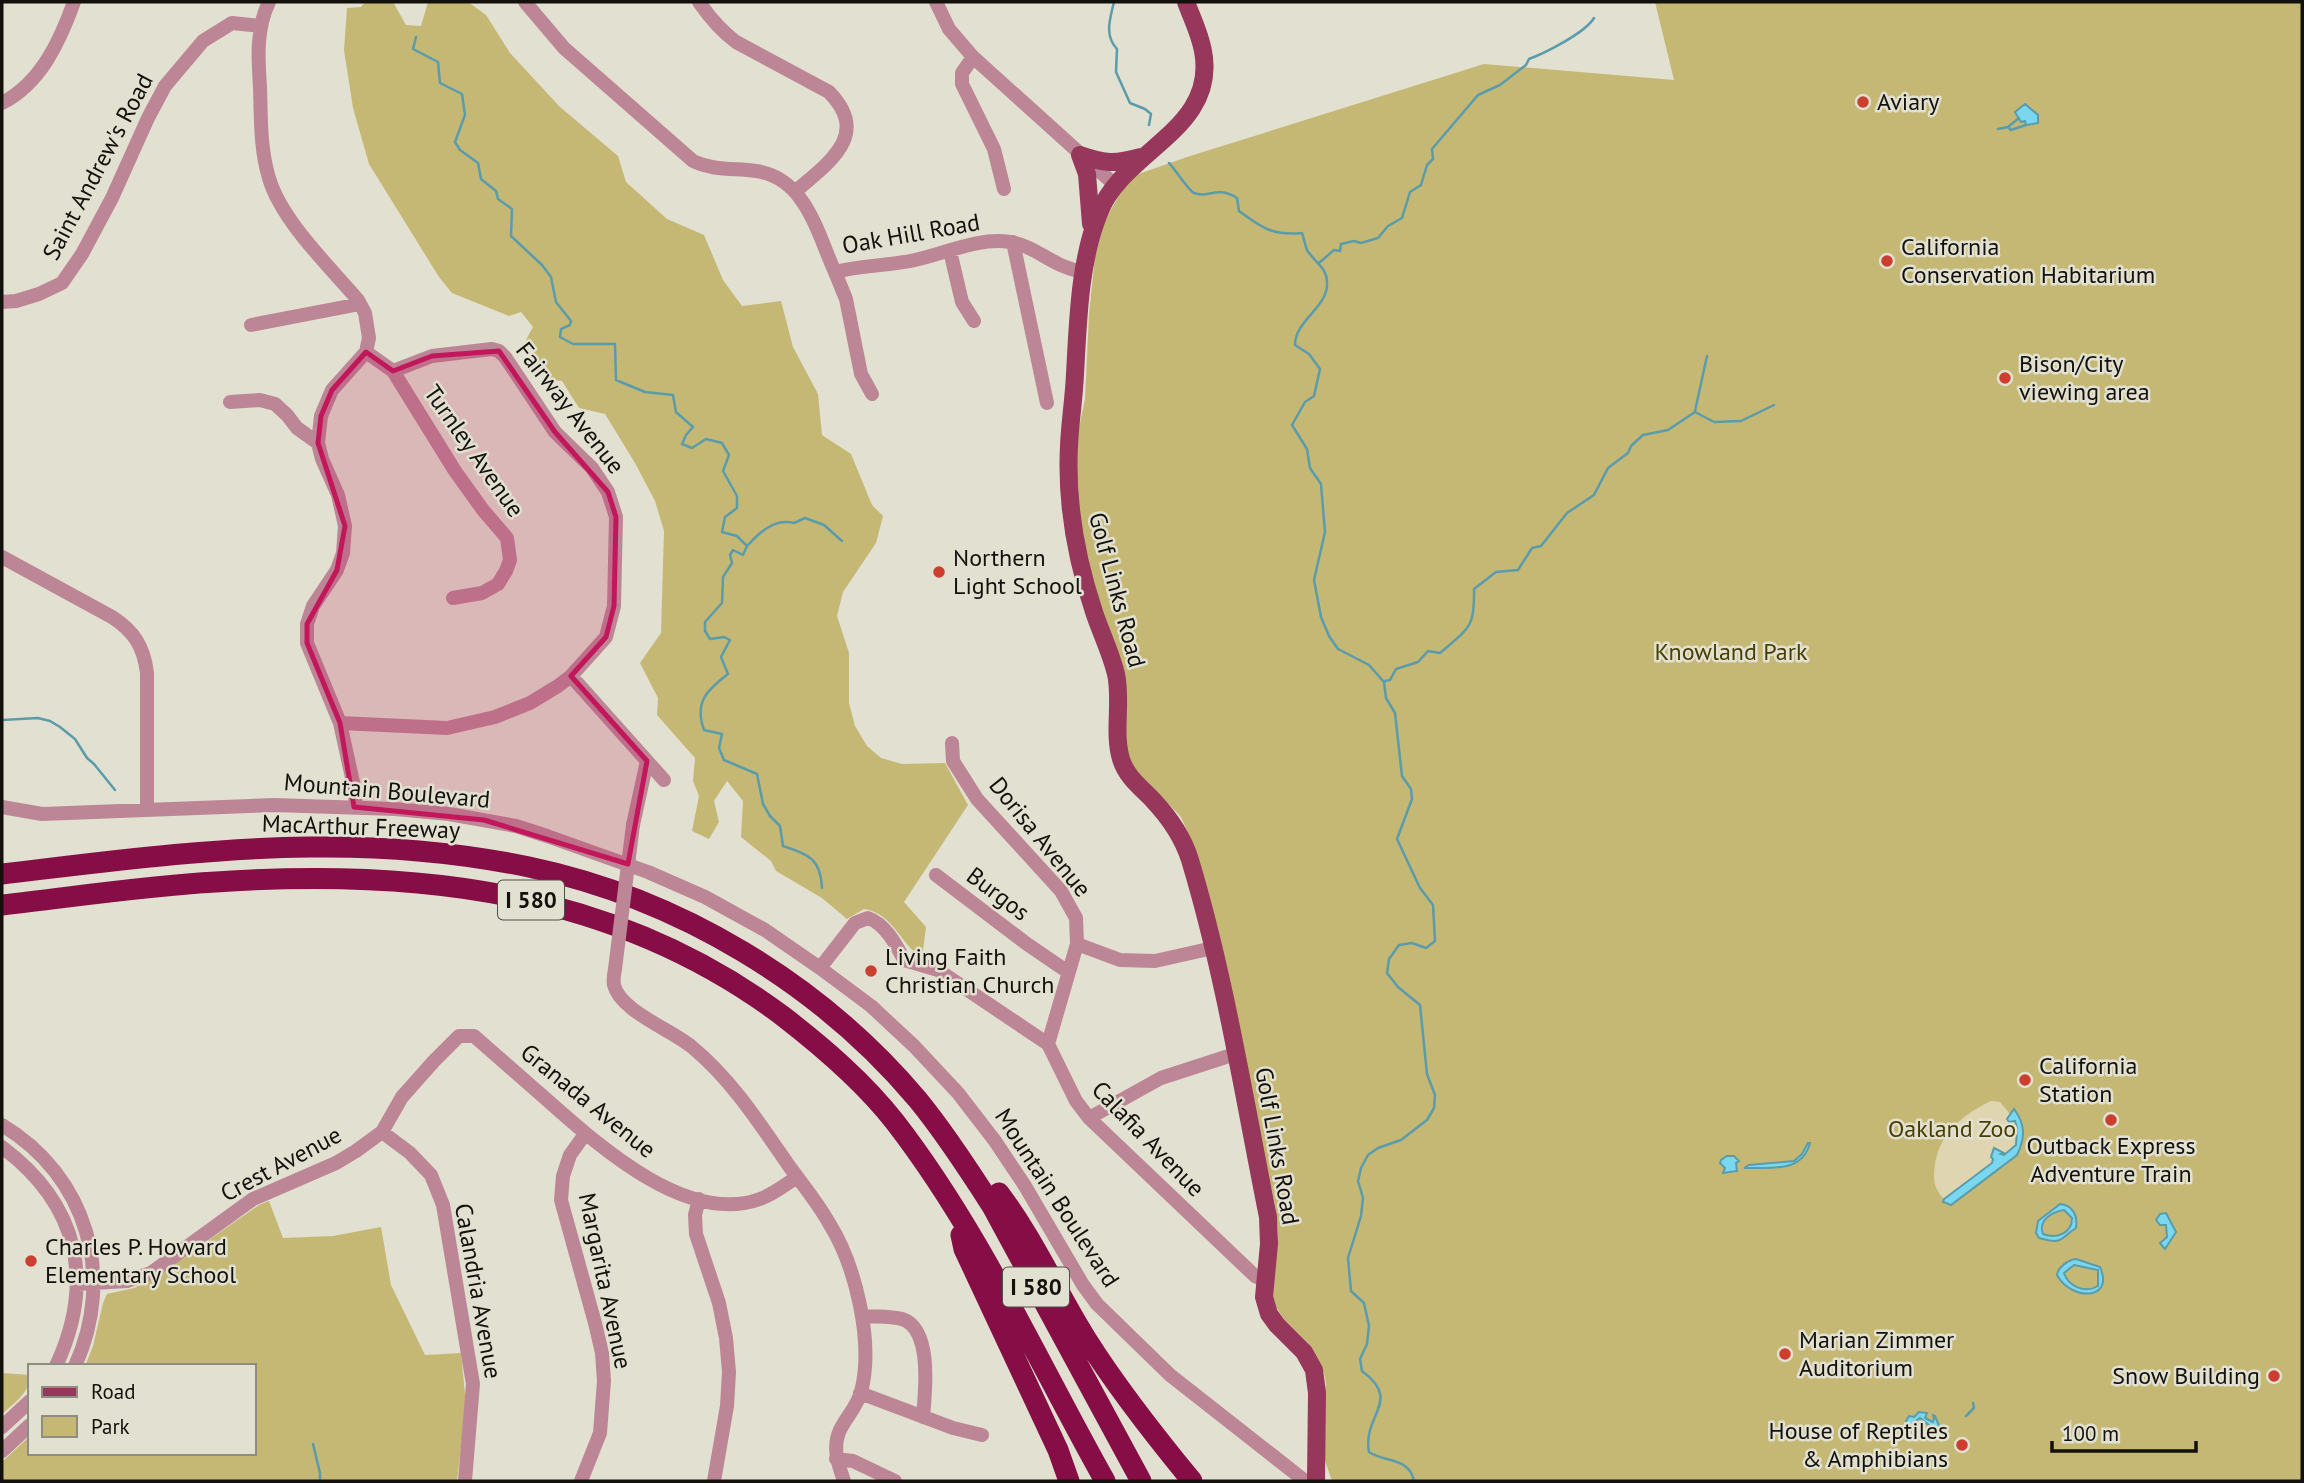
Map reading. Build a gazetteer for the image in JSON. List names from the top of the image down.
{
  "streets": {
    "highway": ["MacArthur Freeway", "I 580"],
    "main road": ["Golf Links Road"],
    "street": [
      "Saint Andrew's Road",
      "Oak Hill Road",
      "Fairway Avenue",
      "Turnley Avenue",
      "Mountain Boulevard",
      "Dorisa Avenue",
      "Burgos",
      "Granada Avenue",
      "Calafia Avenue",
      "Crest Avenue",
      "Margarita Avenue",
      "Calandria Avenue"
    ]
  },
  "crossings": [
    ["Oak Hill Road", "Golf Links Road"],
    ["Fairway Avenue", "Turnley Avenue"],
    ["Golf Links Road", "Calafia Avenue"],
    ["Mountain Boulevard", "Calafia Avenue"],
    ["Dorisa Avenue", "Burgos"],
    ["Dorisa Avenue", "Calafia Avenue"],
    ["Granada Avenue", "Crest Avenue"],
    ["Granada Avenue", "Margarita Avenue"],
    ["Crest Avenue", "Calandria Avenue"]
  ],
  "parks": ["Knowland Park", "Oakland Zoo"],
  "places": [
    "Aviary",
    "California Conservation Habitarium",
    "Bison/City viewing area",
    "Northern Light School",
    "Living Faith Christian Church",
    "California Station",
    "Outback Express Adventure Train",
    "Charles P. Howard Elementary School",
    "Marian Zimmer Auditorium",
    "Snow Building",
    "House of Reptiles & Amphibians"
  ],
  "legend": ["Road", "Park"],
  "scale_bar": "100 m"
}
